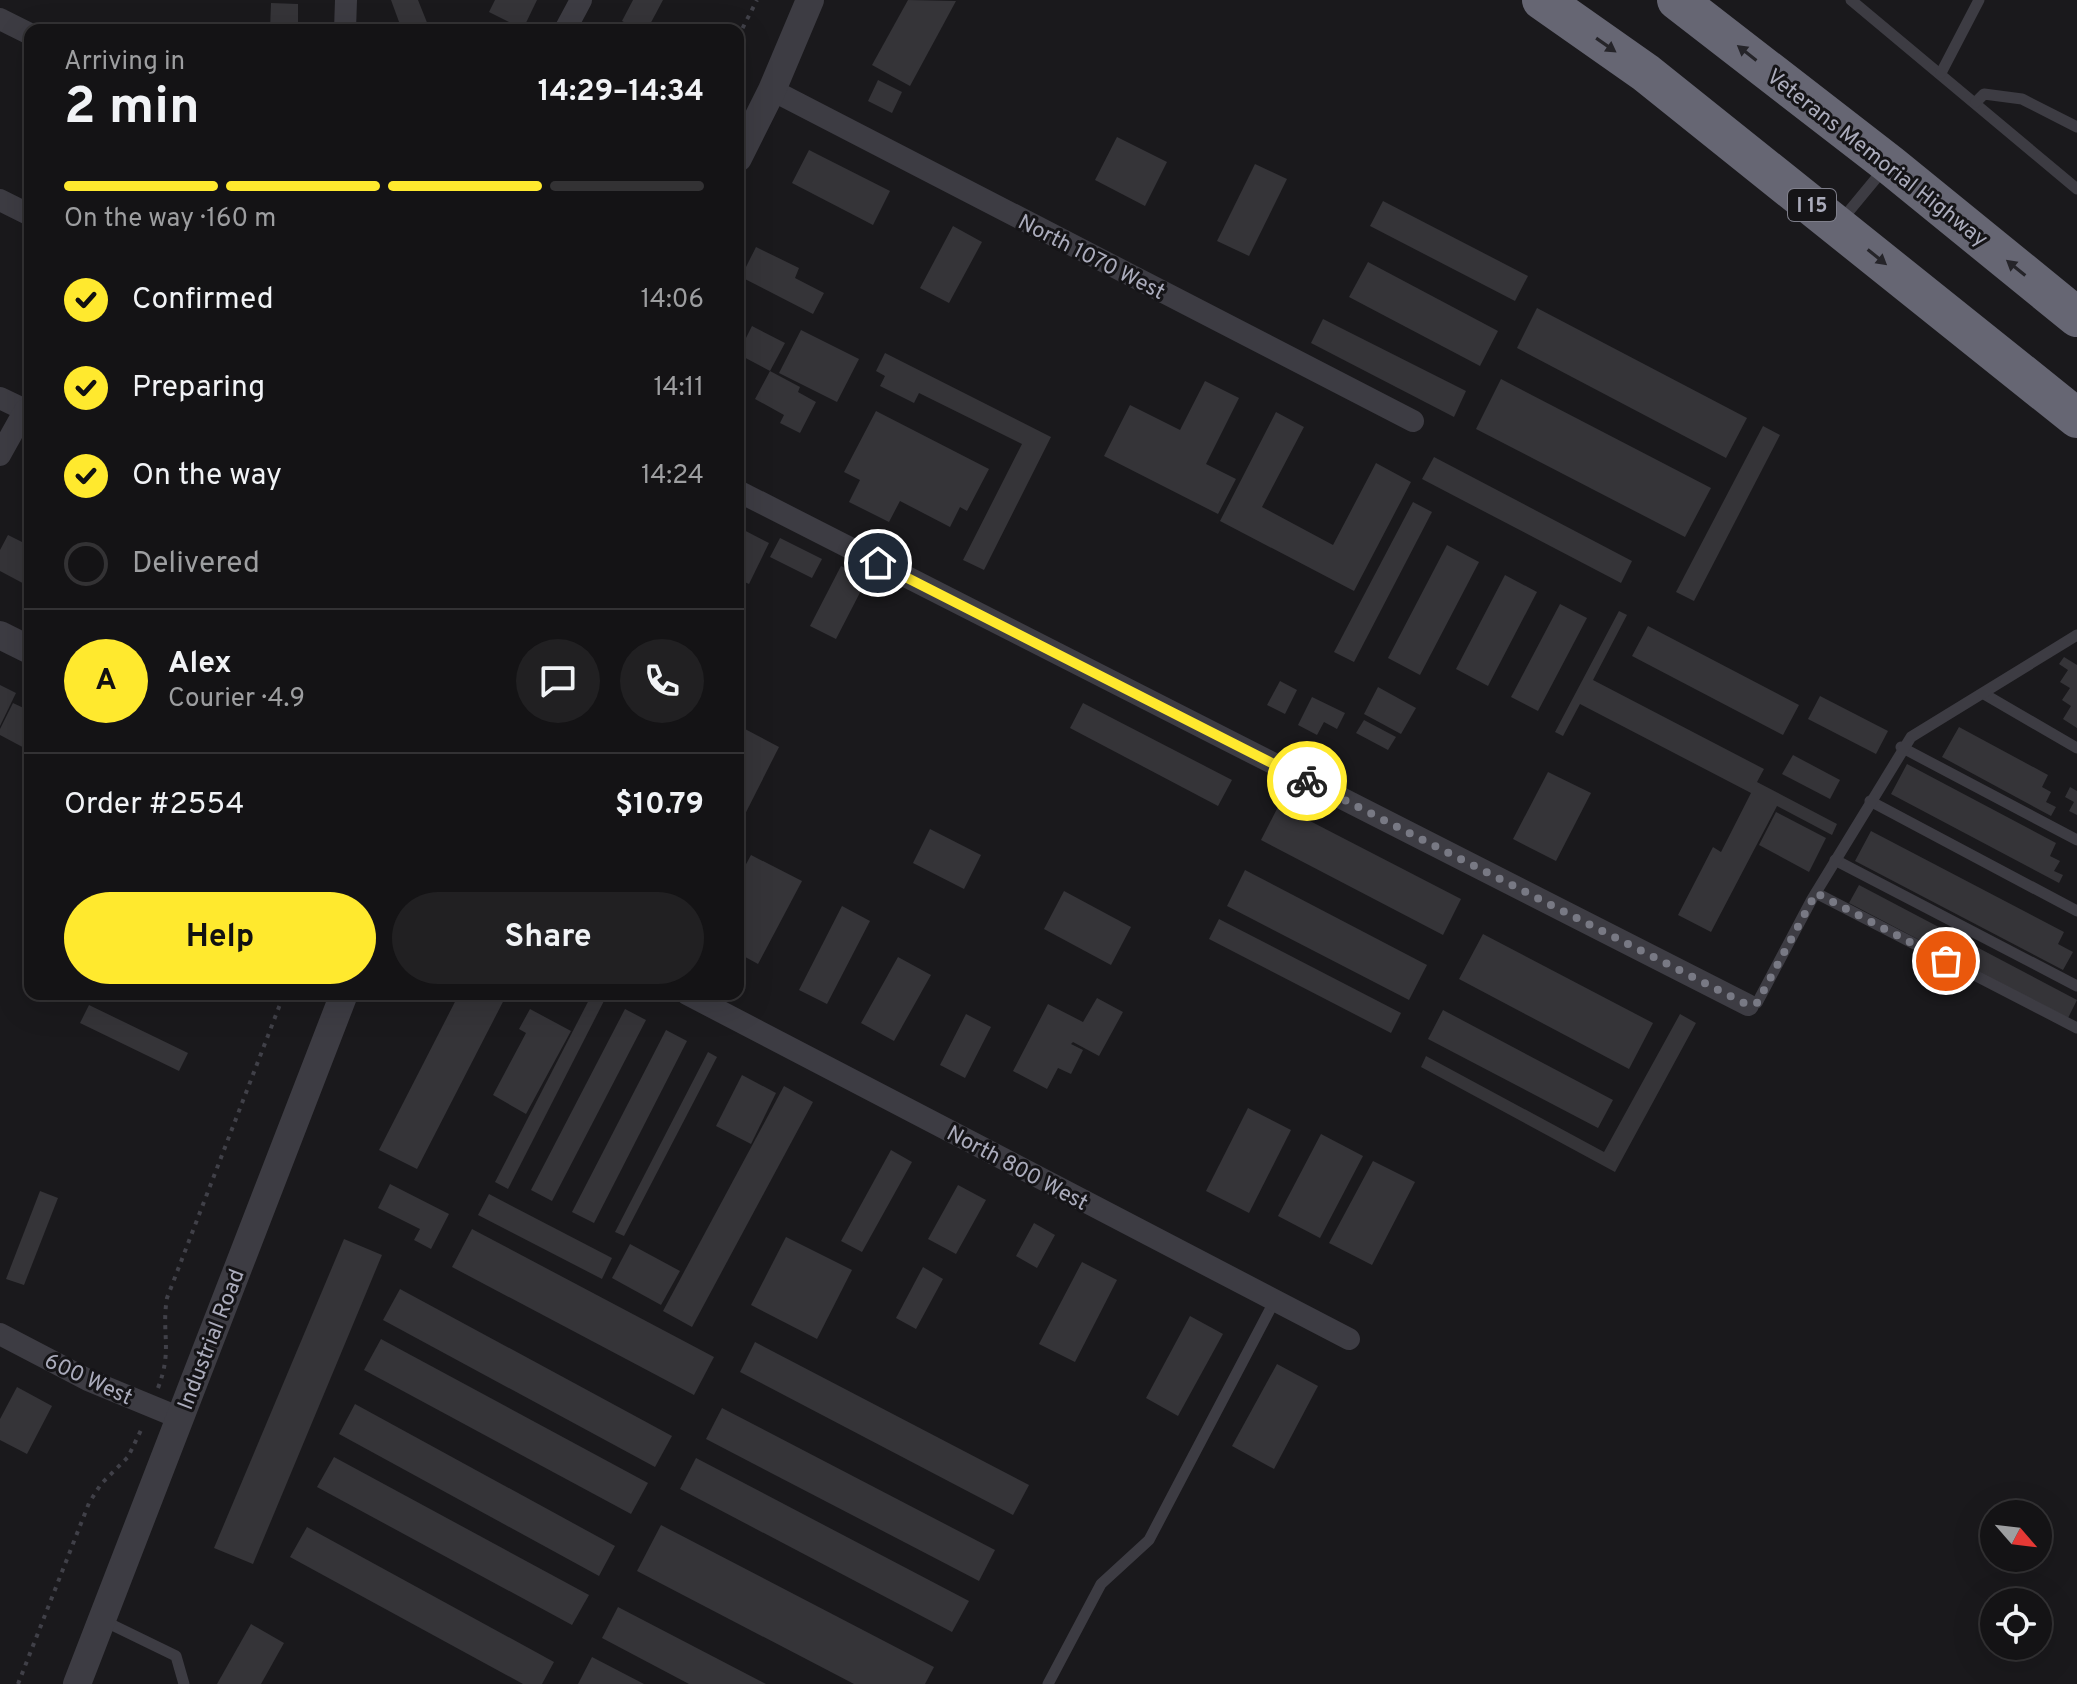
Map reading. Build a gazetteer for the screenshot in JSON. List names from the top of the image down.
{
  "streets": {
    "highway": ["Veterans Memorial Highway", "I 15"],
    "street": [
      "North 1070 West",
      "North 800 West",
      "Industrial Road",
      "600 West"
    ]
  },
  "crossings": [
    ["Industrial Road", "600 West"]
  ],
  "north": "bottom right",
  "page": {
    "heading": ["2 min", "Arriving in", "14:29–14:34"],
    "panel": [
      "Alex",
      "Courier · 4.9",
      "Order #2554",
      "$10.79"
    ],
    "bar": "On the way · 160 m",
    "list": [
      ["Confirmed", "14:06"],
      ["Preparing", "14:11"],
      ["On the way", "14:24"],
      "Delivered"
    ],
    "round": "A",
    "buttons": ["Help", "Share"]
  }
}
